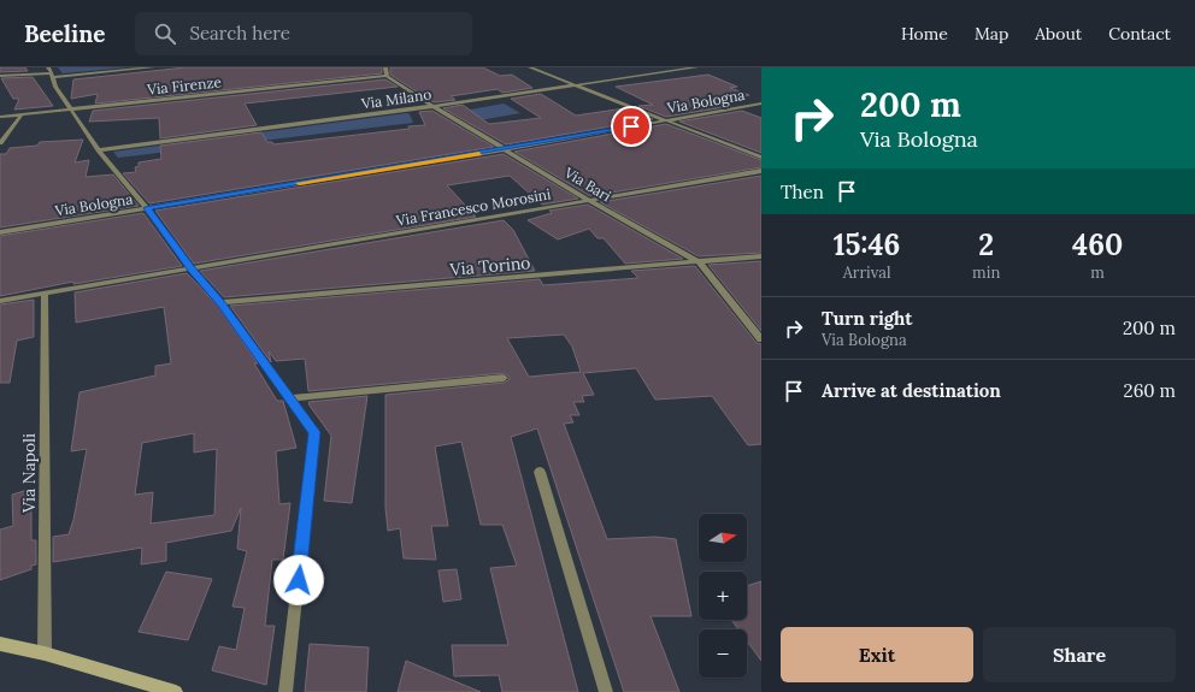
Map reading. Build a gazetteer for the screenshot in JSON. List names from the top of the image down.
{
  "streets": {
    "street": [
      "Via Firenze",
      "Via Milano",
      "Via Bologna",
      "Via Bari",
      "Via Francesco Morosini",
      "Via Torino",
      "Via Napoli"
    ]
  },
  "crossings": [
    ["Via Firenze", "Via Bari"],
    ["Via Milano", "Via Bari"],
    ["Via Bologna", "Via Bari"],
    ["Via Bari", "Via Francesco Morosini"],
    ["Via Bari", "Via Torino"],
    ["Via Francesco Morosini", "Via Napoli"]
  ],
  "north": "right",
  "page": {
    "header": "Beeline",
    "search": "Search here",
    "nav": [
      "Home",
      "Map",
      "About",
      "Contact"
    ],
    "turn": ["200 m", "Via Bologna"],
    "then": "Then",
    "eta": [
      "15:46",
      "Arrival",
      "2",
      "min",
      "460",
      "m"
    ],
    "list": [
      {
        "name": "Turn right",
        "note": "Via Bologna",
        "value": "200 m"
      },
      {
        "name": "Arrive at destination",
        "value": "260 m"
      }
    ],
    "map_buttons": ["+", "−"],
    "buttons": ["Exit", "Share"]
  }
}
